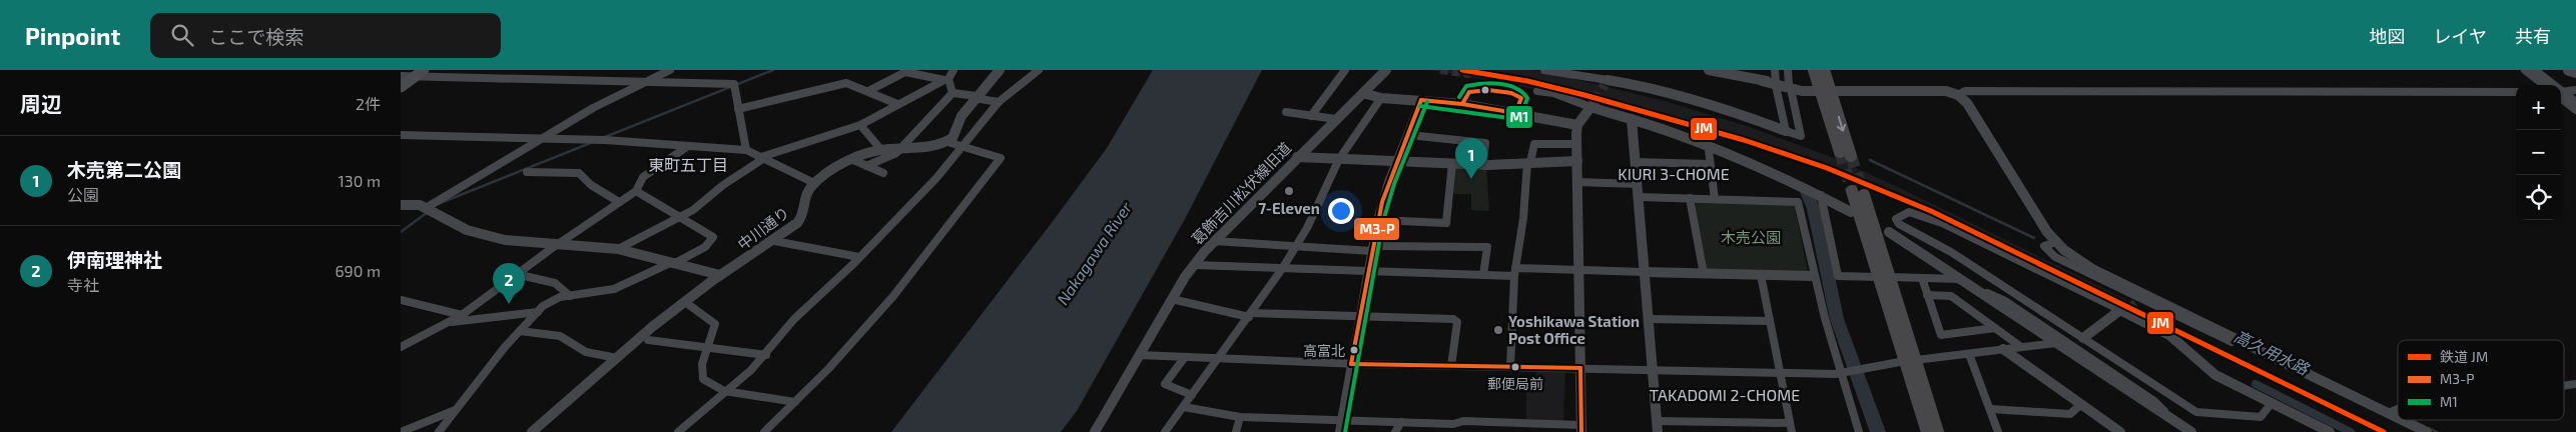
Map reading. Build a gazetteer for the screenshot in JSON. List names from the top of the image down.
{
  "streets": {
    "street": ["葛飾吉川松伏線旧道", "中川通り"]
  },
  "districts": ["東町五丁目", "KIURI 3-CHOME", "TAKADOMI 2-CHOME"],
  "water": ["Nakagawa River", "高久用水路"],
  "parks": ["木売公園"],
  "places": [
    "7-Eleven",
    "Yoshikawa Station Post Office",
    "高富北",
    "郵便局前"
  ],
  "lines": ["rail line JM", "transit line M1", "transit line M3-P"],
  "legend": ["鉄道 JM", "M3-P", "M1"],
  "page": {
    "header": "Pinpoint",
    "search": "ここで検索",
    "nav": ["地図", "レイヤ", "共有"],
    "heading": ["周辺", "2件"],
    "map_buttons": ["+", "−"],
    "list": [
      {
        "mark": "1",
        "name": "木売第二公園",
        "note": "公園",
        "value": "130 m"
      },
      {
        "mark": "2",
        "name": "伊南理神社",
        "note": "寺社",
        "value": "690 m"
      }
    ],
    "pins": ["1", "2"]
  }
}
